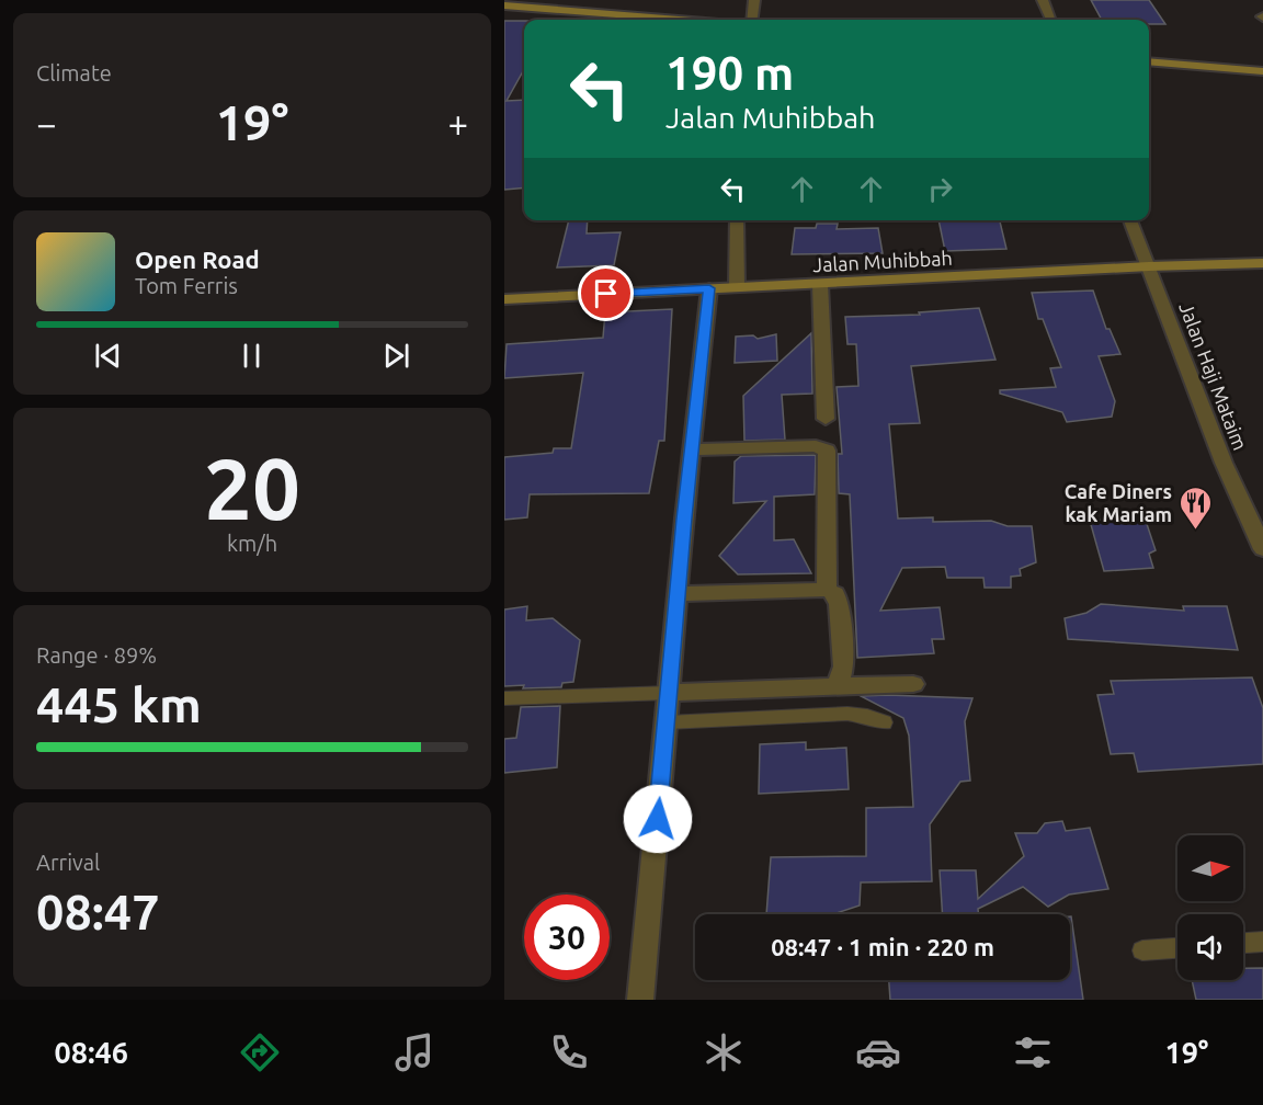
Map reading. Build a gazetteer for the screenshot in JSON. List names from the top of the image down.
{
  "streets": {
    "main road": ["Jalan Muhibbah"],
    "street": ["Jalan Haji Mataim"]
  },
  "crossings": [
    ["Jalan Muhibbah", "Jalan Haji Mataim"]
  ],
  "places": {
    "restaurant": ["Cafe Diners kak Mariam"]
  },
  "north": "right",
  "page": {
    "tile": [
      "Climate",
      ["20", "km/h"],
      ["Range · 89%", "445 km"],
      ["Arrival", "08:47"]
    ],
    "turn": ["190 m", "Jalan Muhibbah"],
    "heat": ["−", "19°", "+"],
    "song": ["Open Road", "Tom Ferris"],
    "limit": "30",
    "trip": "08:47 · 1 min · 220 m",
    "tabs": ["08:46", "19°"]
  }
}
